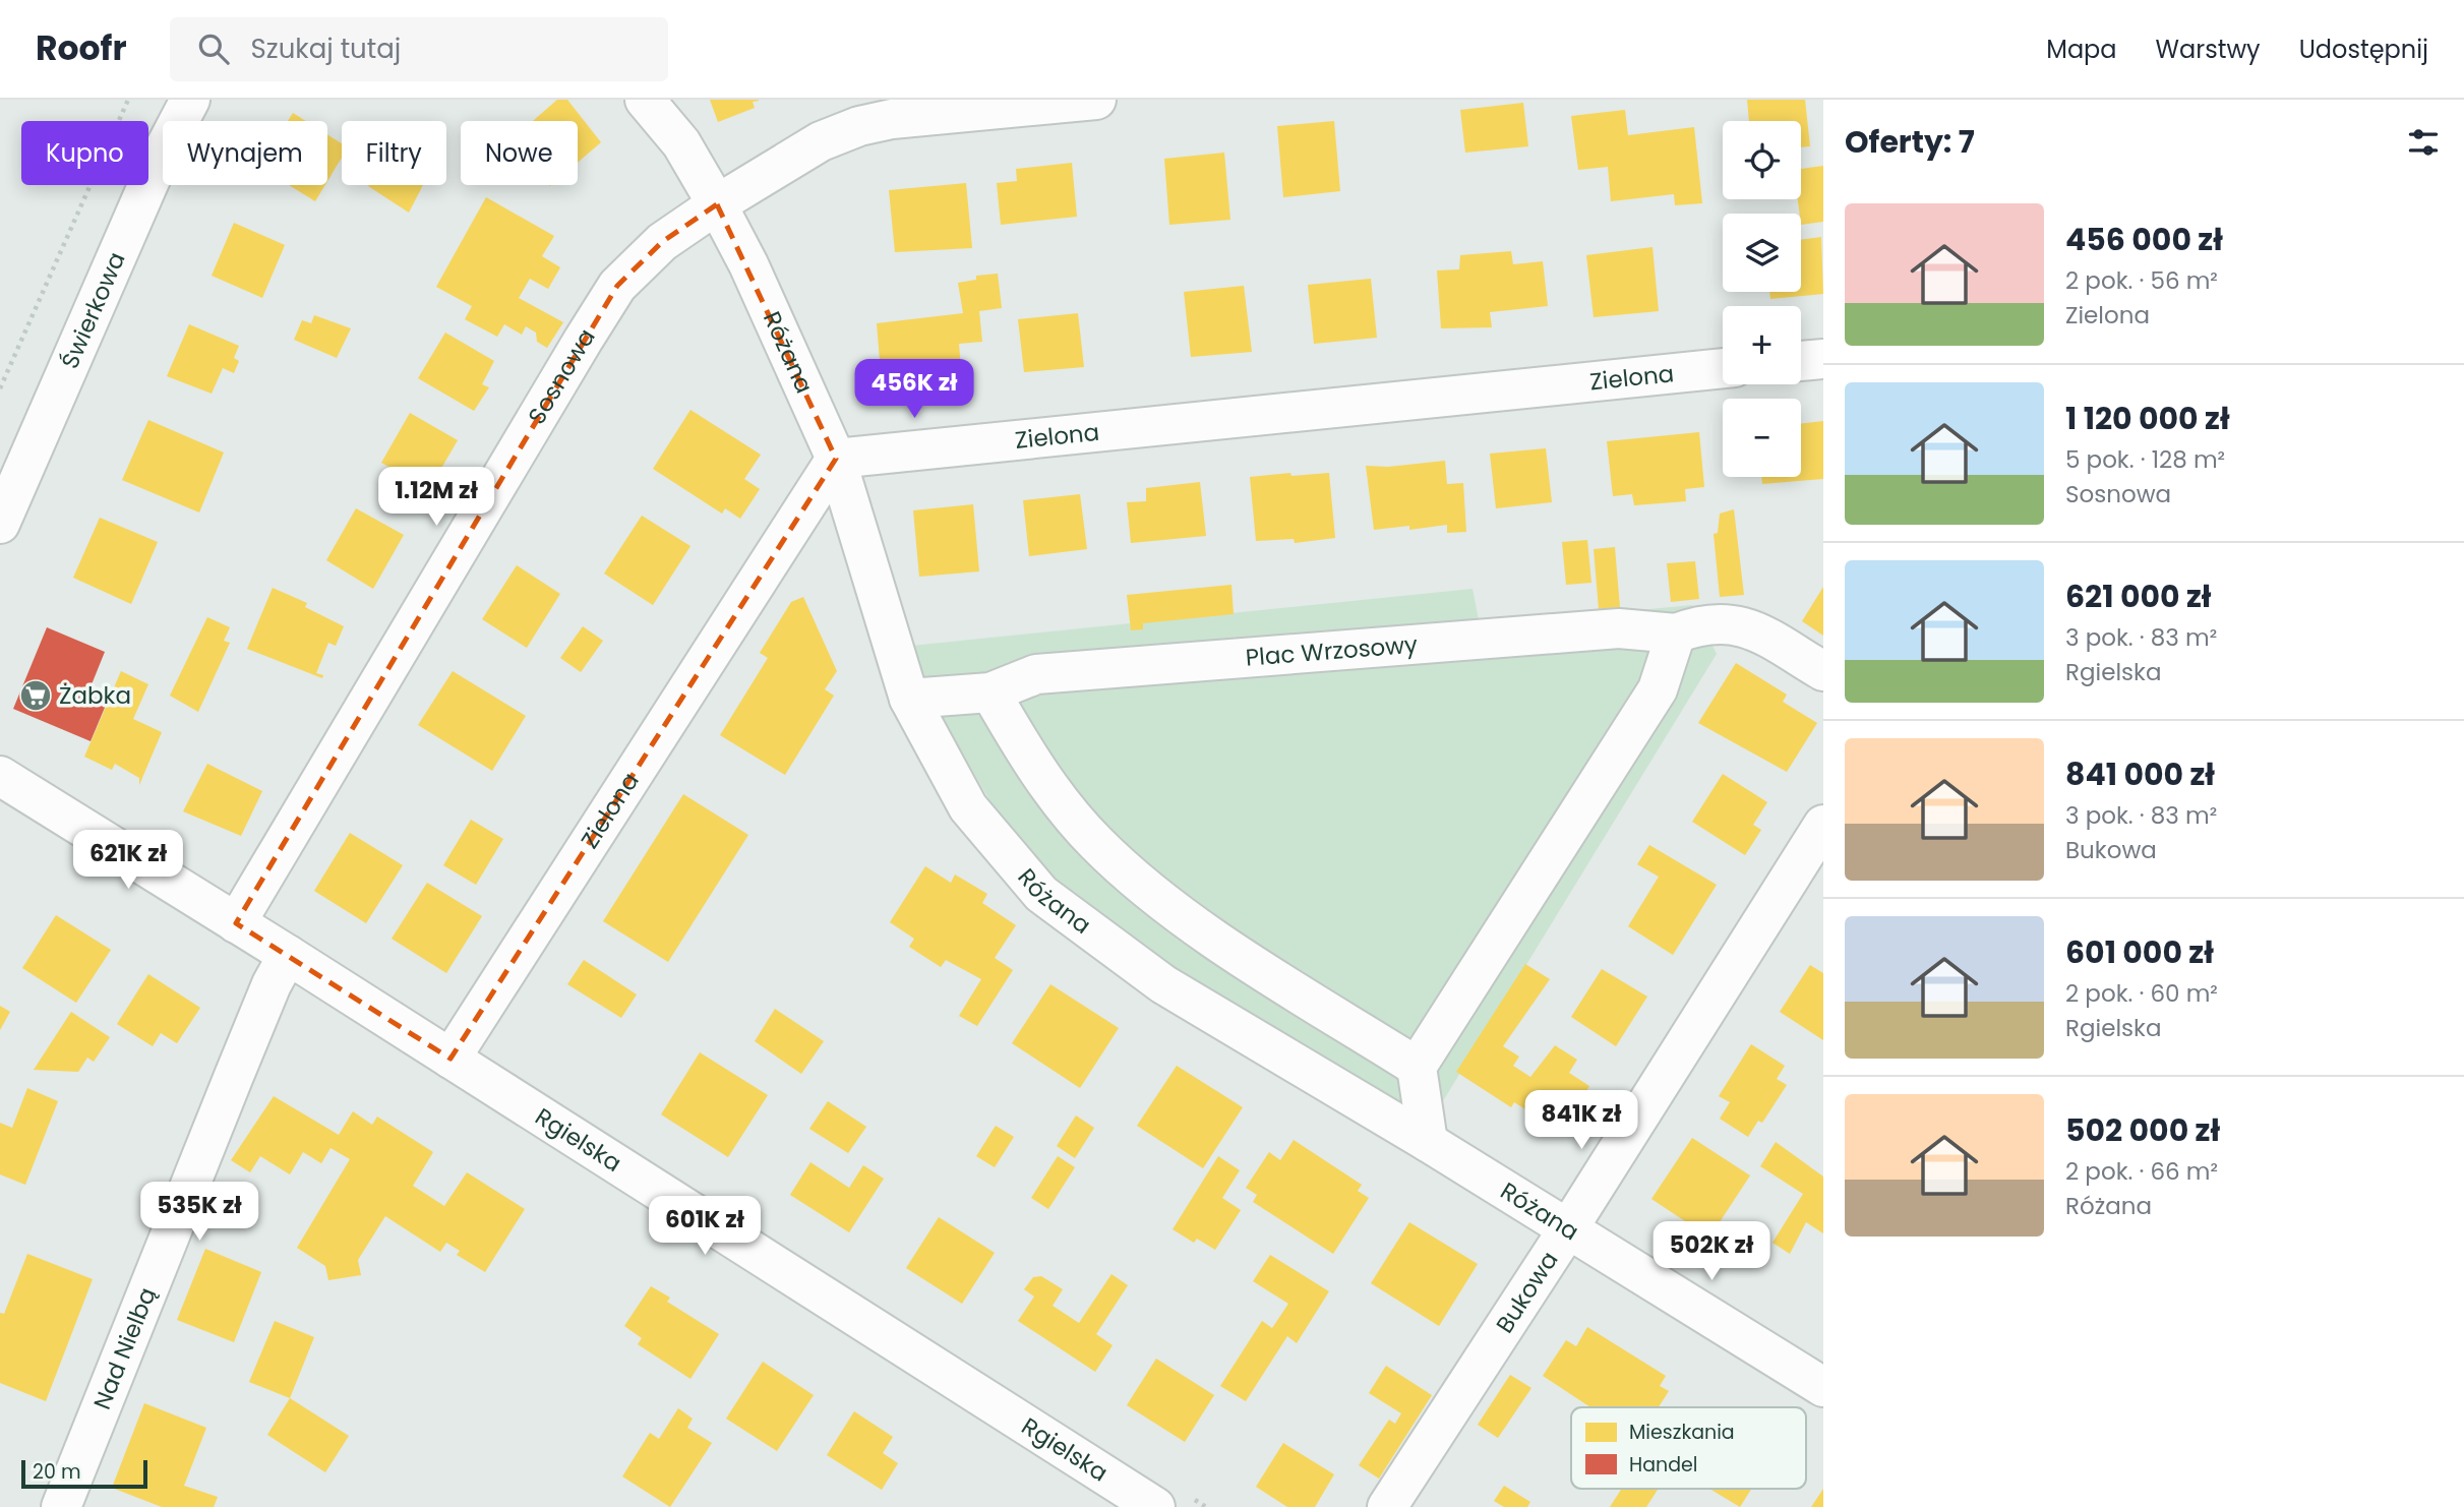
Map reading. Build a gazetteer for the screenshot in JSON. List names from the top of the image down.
{
  "streets": {
    "street": [
      "Świerkowa",
      "Różana",
      "Sosnowa",
      "Zielona",
      "Plac Wrzosowy",
      "Rgielska",
      "Bukowa",
      "Nad Nielbą"
    ]
  },
  "crossings": [
    ["Różana", "Sosnowa"],
    ["Różana", "Zielona"],
    ["Różana", "Plac Wrzosowy"],
    ["Różana", "Bukowa"],
    ["Sosnowa", "Rgielska"],
    ["Zielona", "Rgielska"],
    ["Rgielska", "Nad Nielbą"]
  ],
  "places": {
    "supermarket": ["Żabka"]
  },
  "legend": ["Mieszkania", "Handel"],
  "scale_bar": "20 m",
  "page": {
    "header": "Roofr",
    "search": "Szukaj tutaj",
    "nav": ["Mapa", "Warstwy", "Udostępnij"],
    "heading": "Oferty: 7",
    "map_buttons": ["+", "−"],
    "chip": [
      "Kupno",
      "Wynajem",
      "Filtry",
      "Nowe"
    ],
    "list": [
      {
        "name": "456 000 zł",
        "note": "2 pok. · 56 m² · Zielona"
      },
      {
        "name": "1 120 000 zł",
        "note": "5 pok. · 128 m² · Sosnowa"
      },
      {
        "name": "621 000 zł",
        "note": "3 pok. · 83 m² · Rgielska"
      },
      {
        "name": "841 000 zł",
        "note": "3 pok. · 83 m² · Bukowa"
      },
      {
        "name": "601 000 zł",
        "note": "2 pok. · 60 m² · Rgielska"
      },
      {
        "name": "502 000 zł",
        "note": "2 pok. · 66 m² · Różana"
      }
    ],
    "price": [
      "456K zł",
      "1.12M zł",
      "621K zł",
      "841K zł",
      "535K zł",
      "601K zł",
      "502K zł"
    ],
    "scale": "20 m"
  }
}
